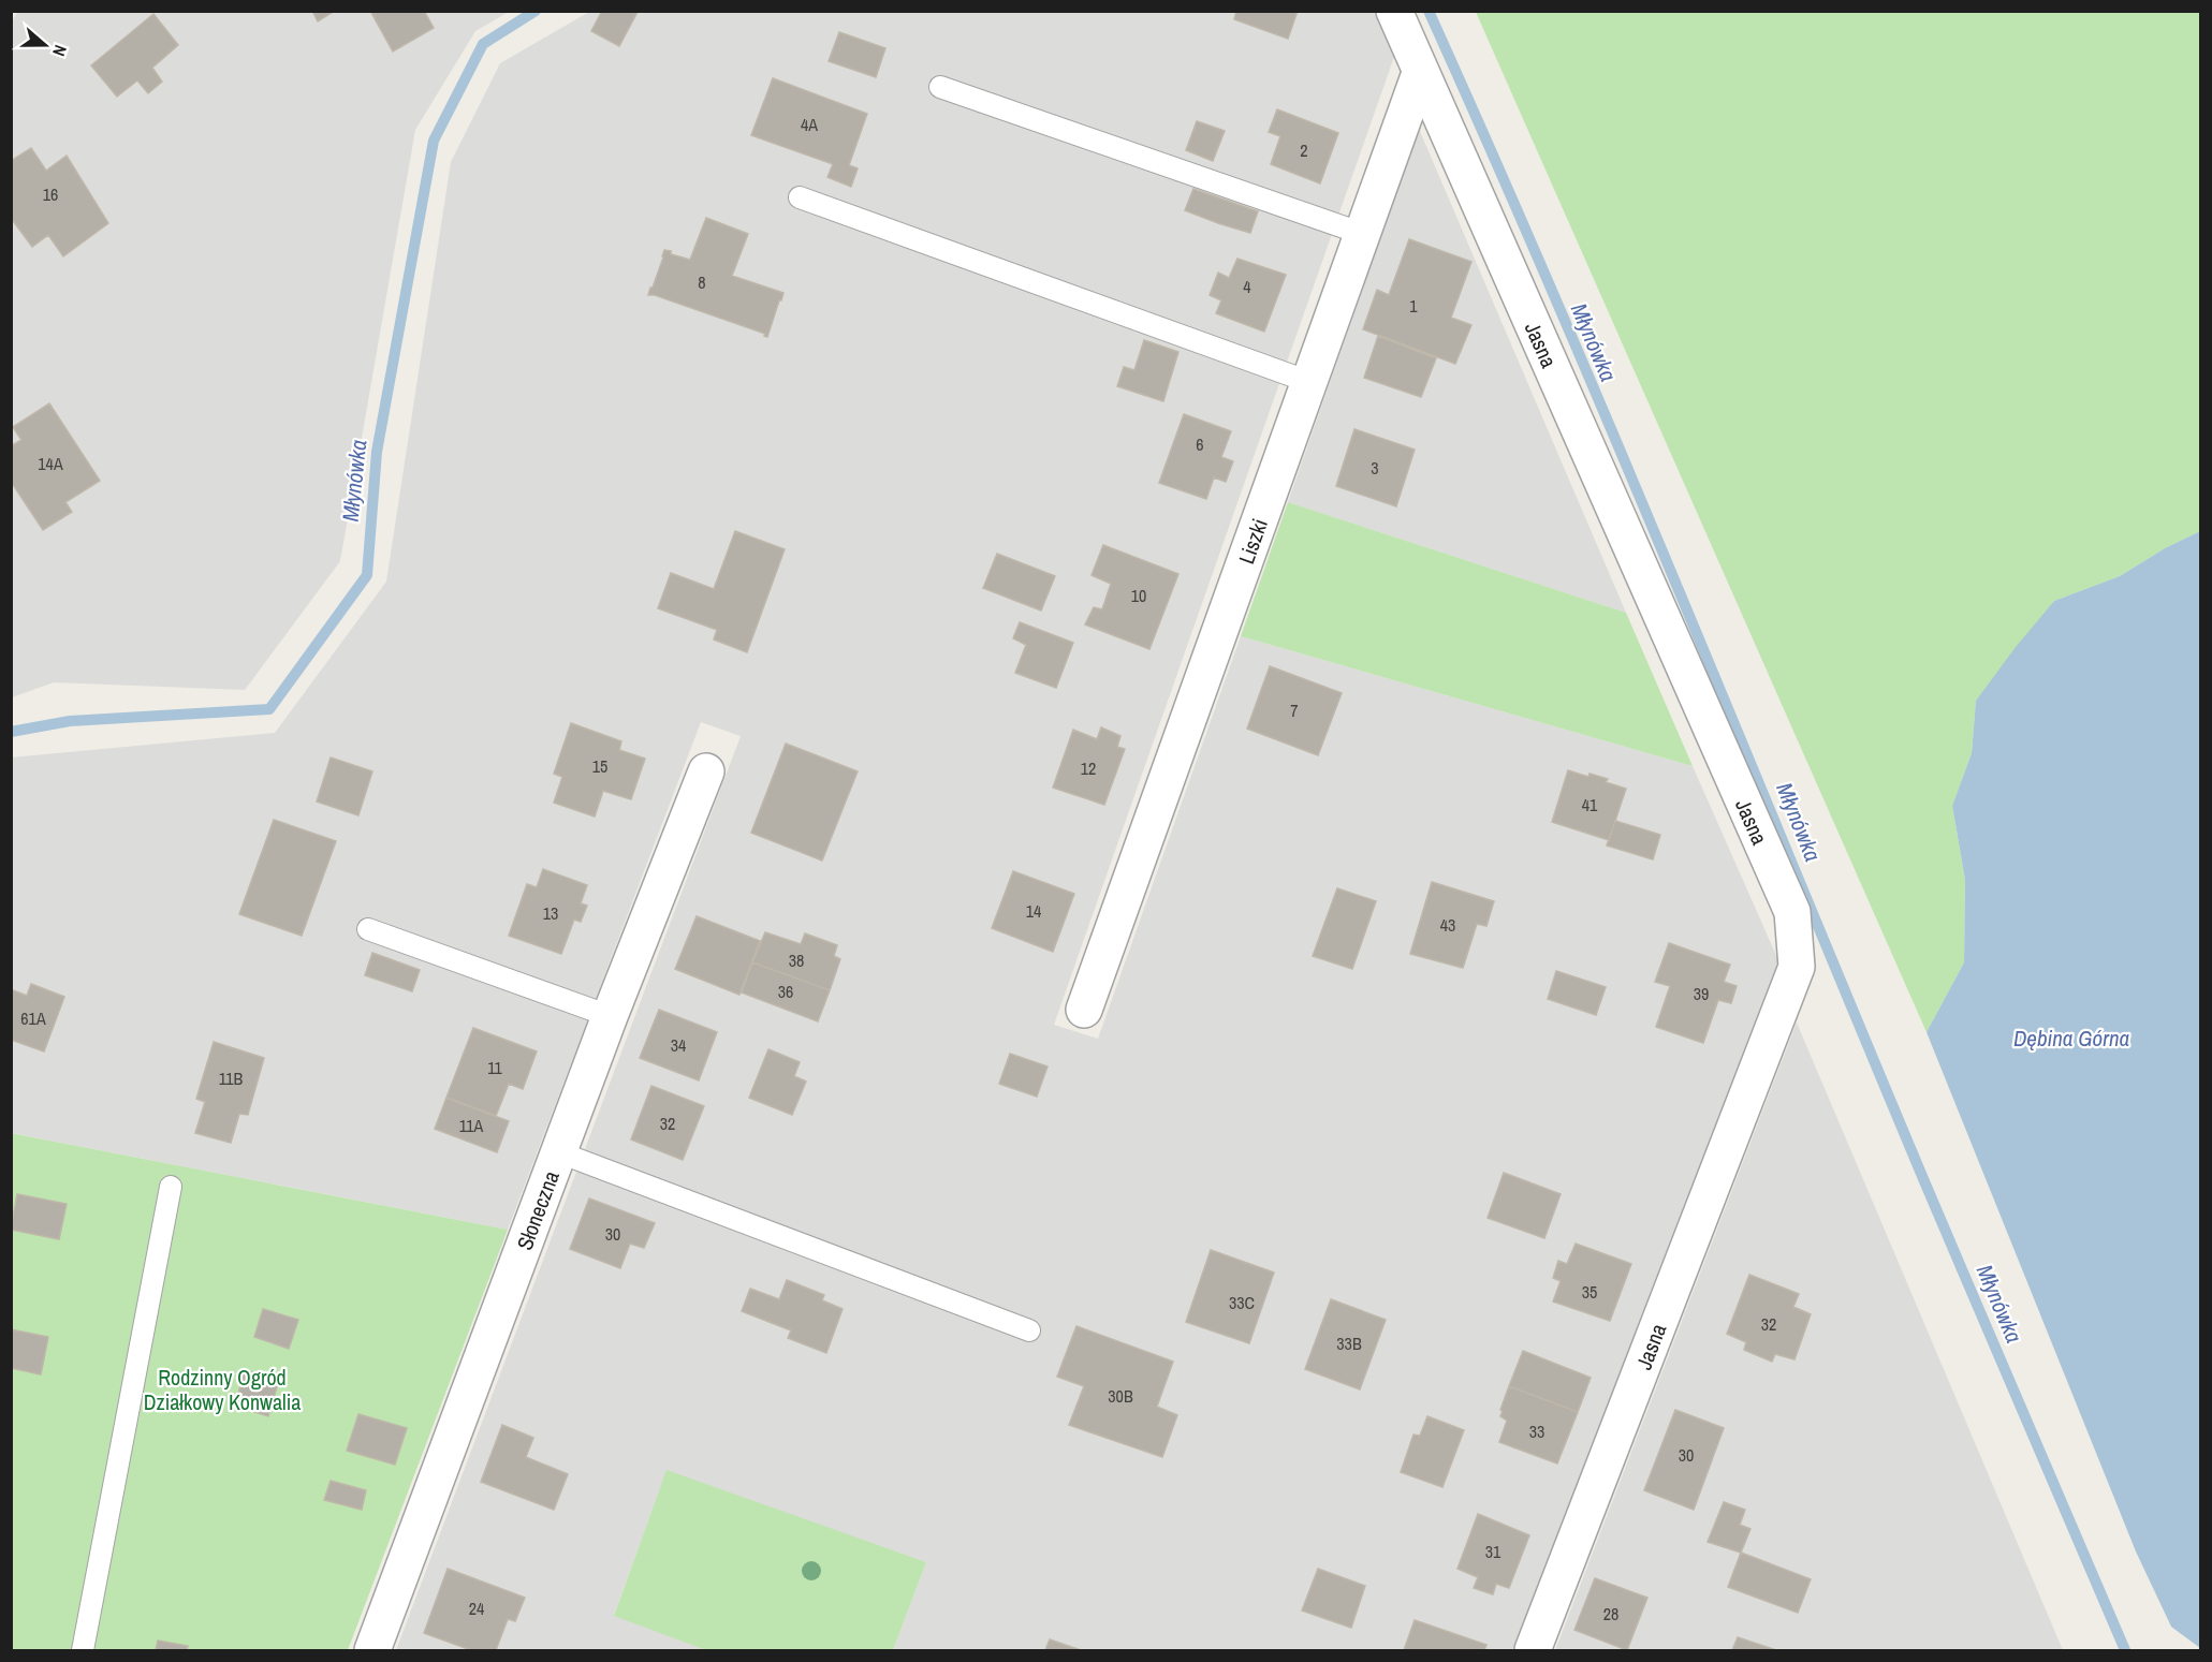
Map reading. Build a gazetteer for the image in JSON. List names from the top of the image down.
{
  "streets": {
    "street": ["Jasna", "Liszki", "Słoneczna"]
  },
  "crossings": [
    ["Jasna", "Liszki"]
  ],
  "water": ["Młynówka", "Dębina Górna"],
  "parks": ["Rodzinny Ogród Działkowy Konwalia"],
  "house_numbers": [
    "4A",
    "2",
    "16",
    "8",
    "4",
    "1",
    "6",
    "14A",
    "3",
    "10",
    "7",
    "15",
    "12",
    "41",
    "14",
    "13",
    "43",
    "38",
    "36",
    "39",
    "61A",
    "34",
    "11",
    "11B",
    "32",
    "11A",
    "30",
    "35",
    "33C",
    "32",
    "33B",
    "30B",
    "33",
    "30",
    "31",
    "24",
    "28"
  ],
  "north": "right"
}
